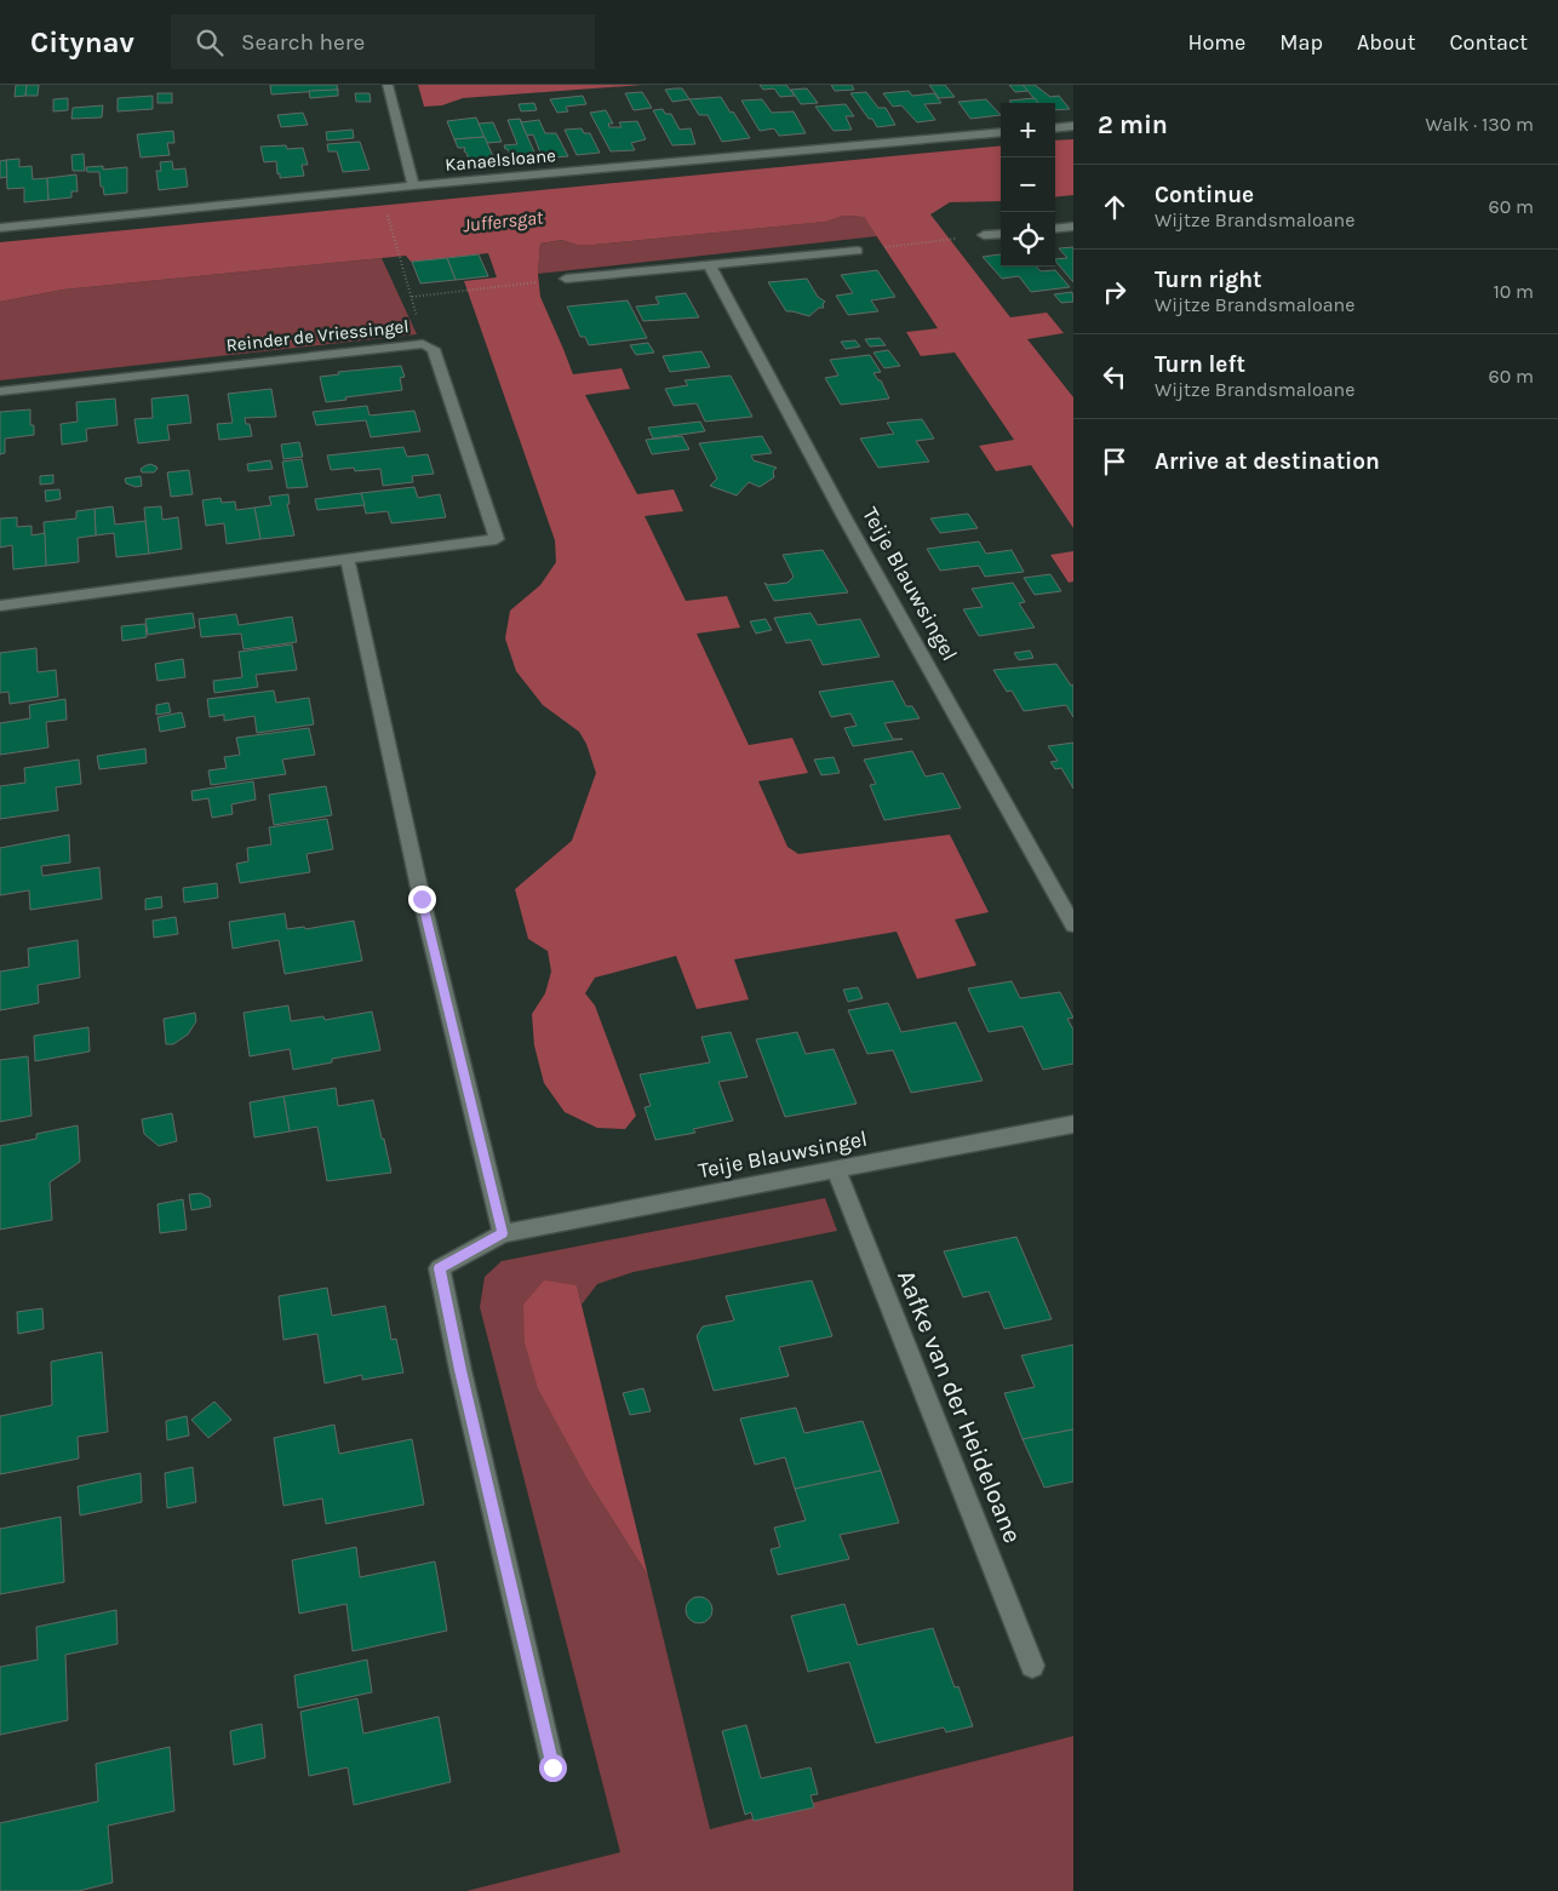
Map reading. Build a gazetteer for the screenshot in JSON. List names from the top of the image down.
{
  "streets": {
    "street": [
      "Kanaelsloane",
      "Reinder de Vriessingel",
      "Teije Blauwsingel",
      "Aafke van der Heideloane"
    ]
  },
  "crossings": [
    ["Teije Blauwsingel", "Aafke van der Heideloane"]
  ],
  "water": ["Juffersgat"],
  "page": {
    "header": "Citynav",
    "search": "Search here",
    "nav": [
      "Home",
      "Map",
      "About",
      "Contact"
    ],
    "heading": ["2 min", "Walk · 130 m"],
    "map_buttons": ["+", "−"],
    "list": [
      ["Continue", "Wijtze Brandsmaloane", "60 m"],
      ["Turn right", "Wijtze Brandsmaloane", "10 m"],
      ["Turn left", "Wijtze Brandsmaloane", "60 m"],
      "Arrive at destination"
    ]
  }
}
